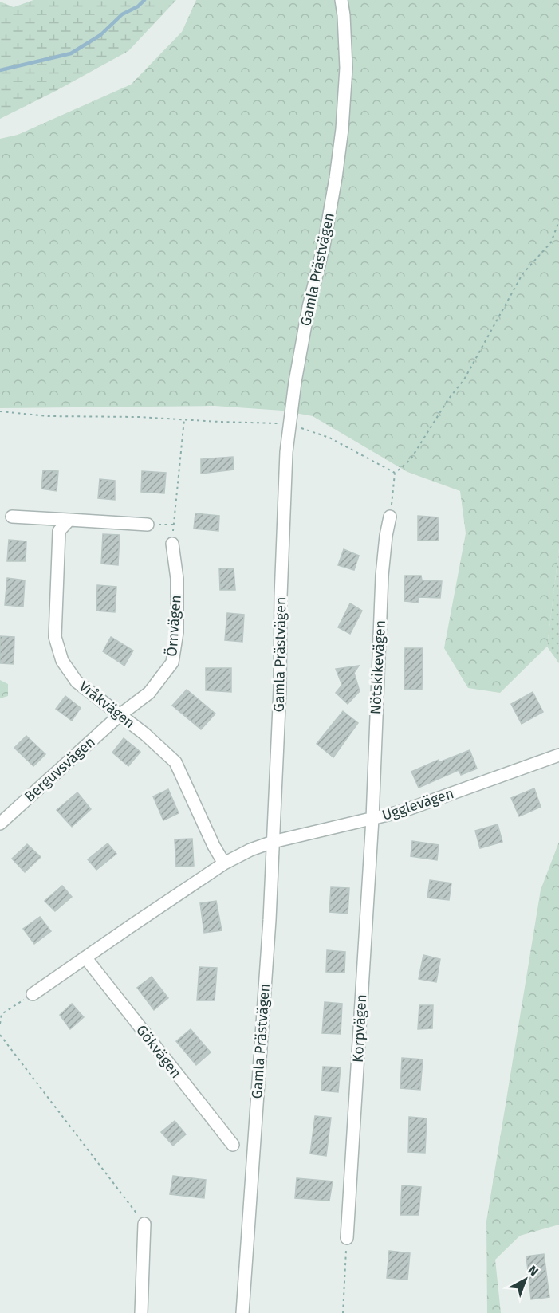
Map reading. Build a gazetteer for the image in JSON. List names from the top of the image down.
{
  "streets": {
    "street": [
      "Gamla Prästvägen",
      "Örnvägen",
      "Nötskikevägen",
      "Vråkvägen",
      "Berguvsvägen",
      "Ugglevägen",
      "Korpvägen",
      "Gökvägen"
    ]
  },
  "crossings": [
    ["Gamla Prästvägen", "Ugglevägen"],
    ["Örnvägen", "Vråkvägen"],
    ["Örnvägen", "Berguvsvägen"],
    ["Nötskikevägen", "Ugglevägen"],
    ["Nötskikevägen", "Korpvägen"],
    ["Vråkvägen", "Berguvsvägen"],
    ["Ugglevägen", "Korpvägen"]
  ],
  "north": "top right"
}
